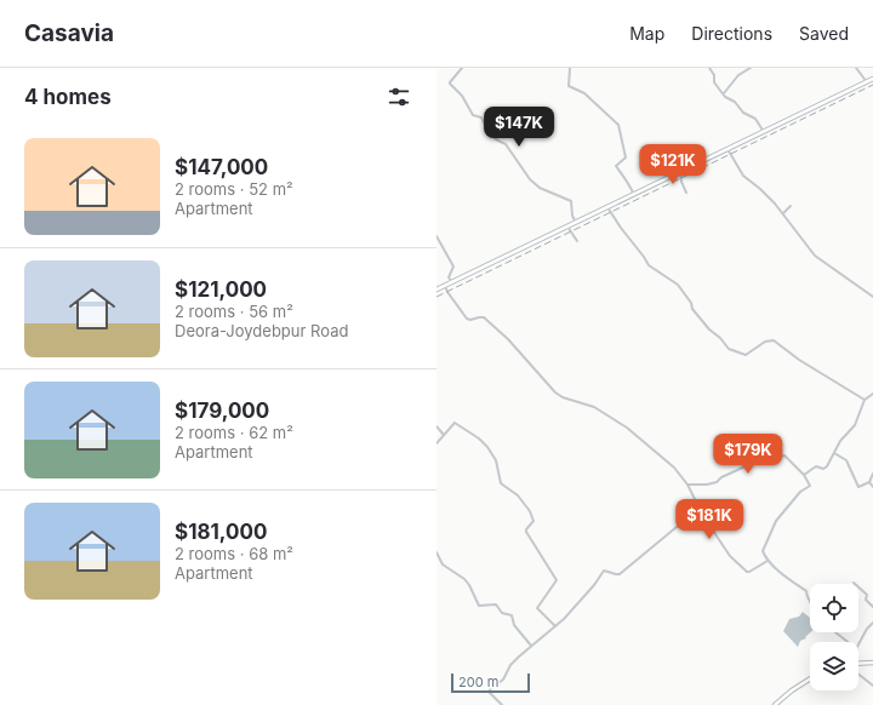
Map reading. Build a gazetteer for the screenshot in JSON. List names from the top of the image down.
{
  "scale_bar": "200 m",
  "page": {
    "header": "Casavia",
    "nav": ["Map", "Directions", "Saved"],
    "heading": "4 homes",
    "price": [
      "$147K",
      "$121K",
      "$179K",
      "$181K"
    ],
    "list": [
      {
        "name": "$147,000",
        "note": "2 rooms · 52 m² · Apartment"
      },
      {
        "name": "$121,000",
        "note": "2 rooms · 56 m² · Deora-Joydebpur Road"
      },
      {
        "name": "$179,000",
        "note": "2 rooms · 62 m² · Apartment"
      },
      {
        "name": "$181,000",
        "note": "2 rooms · 68 m² · Apartment"
      }
    ],
    "scale": "200 m"
  }
}
